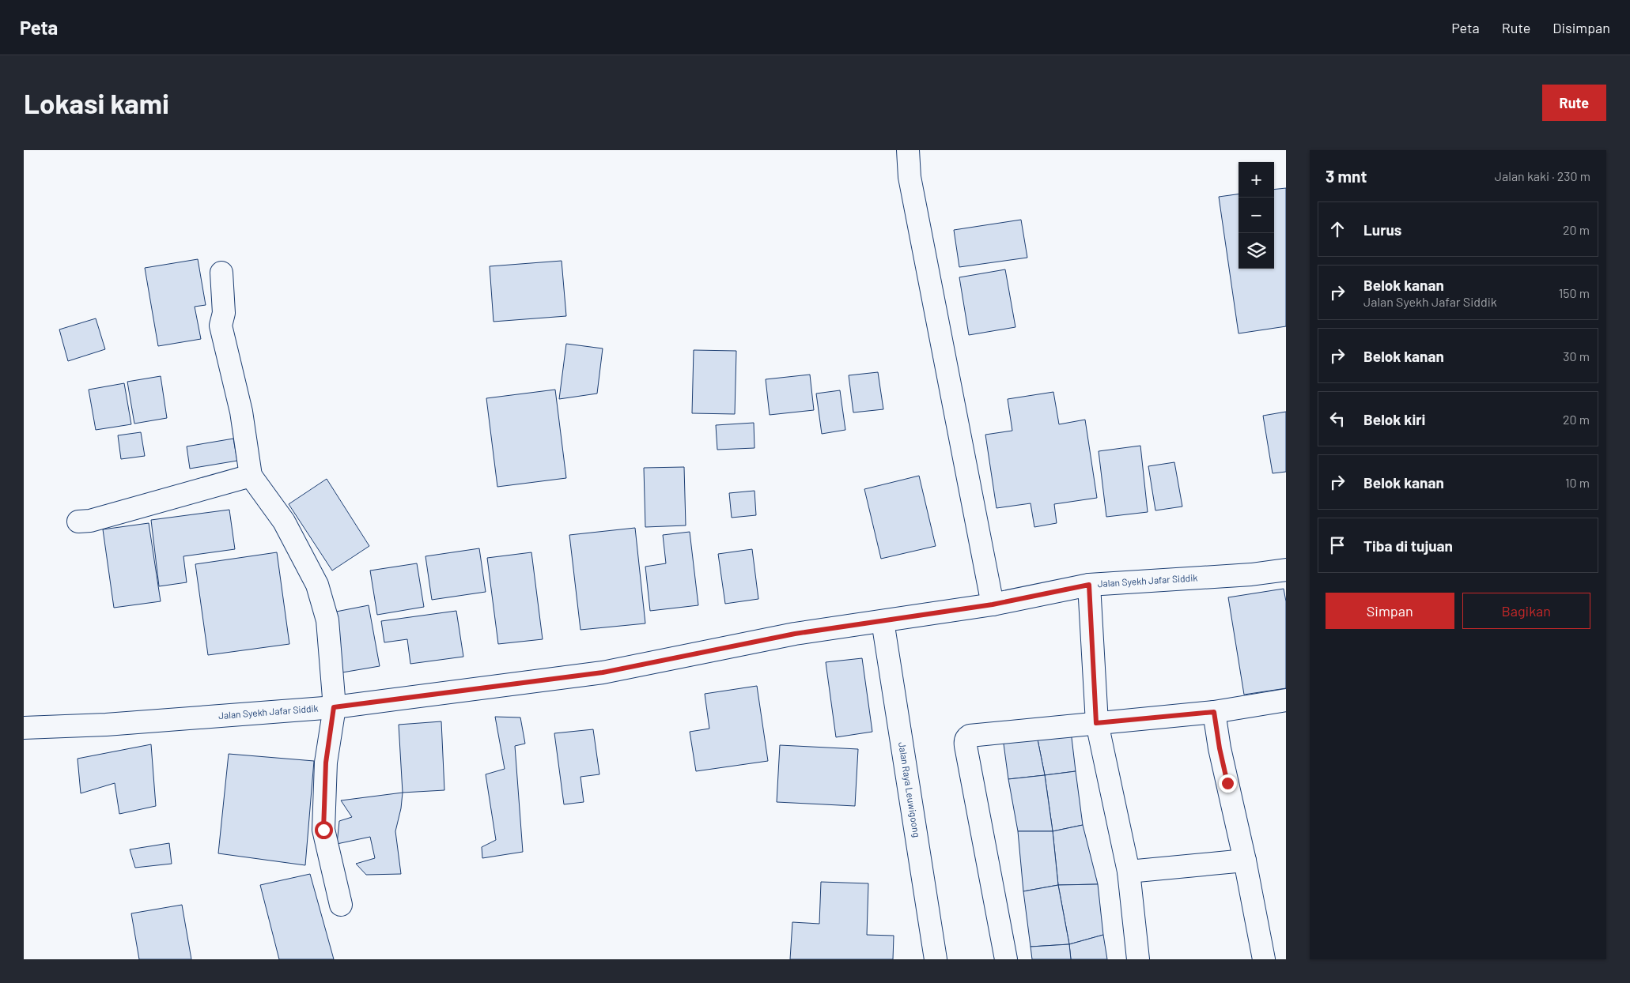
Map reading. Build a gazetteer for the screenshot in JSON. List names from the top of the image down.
{
  "streets": {
    "street": ["Jalan Syekh Jafar Siddik", "Jalan Raya Leuwigoong"]
  },
  "crossings": [
    ["Jalan Syekh Jafar Siddik", "Jalan Raya Leuwigoong"]
  ],
  "page": {
    "header": "Peta",
    "nav": ["Peta", "Rute", "Disimpan"],
    "buttons": [
      "Rute",
      ["Simpan", "Bagikan"]
    ],
    "title": "Lokasi kami",
    "heading": ["3 mnt", "Jalan kaki · 230 m"],
    "map_buttons": ["+", "−"],
    "list": [
      ["Lurus", "20 m"],
      ["Belok kanan", "Jalan Syekh Jafar Siddik", "150 m"],
      ["Belok kanan", "30 m"],
      ["Belok kiri", "20 m"],
      ["Belok kanan", "10 m"],
      "Tiba di tujuan"
    ]
  }
}
